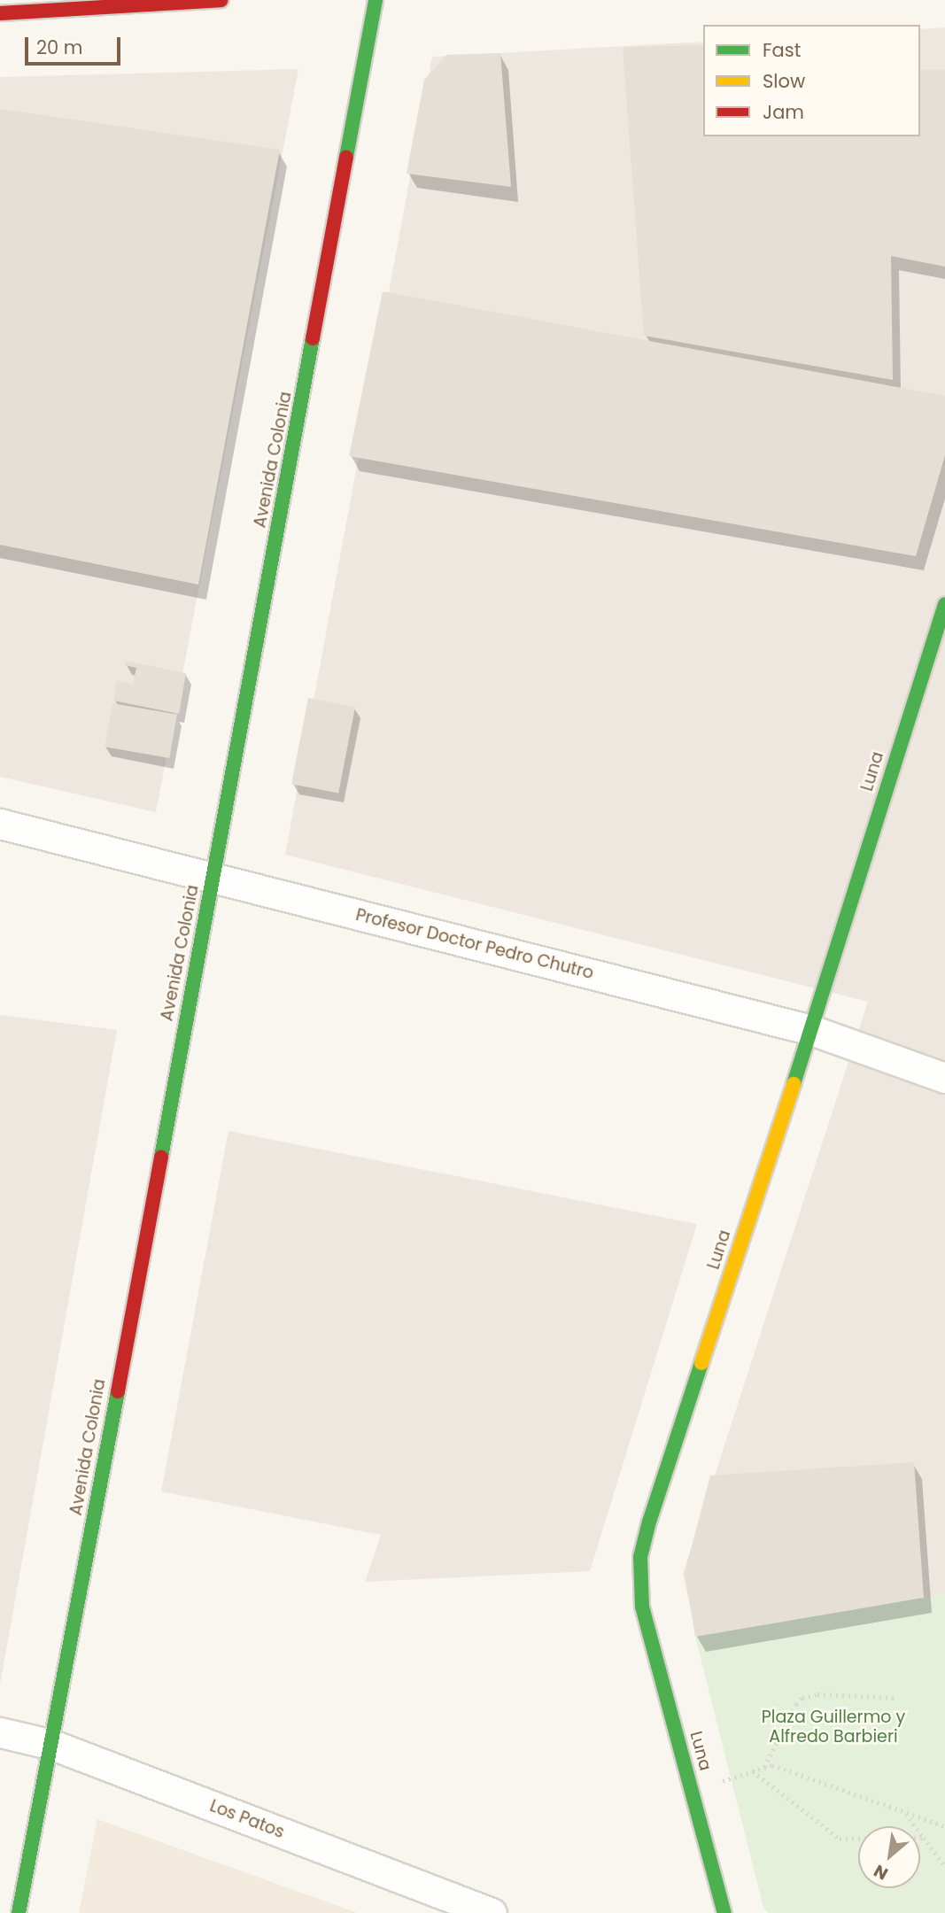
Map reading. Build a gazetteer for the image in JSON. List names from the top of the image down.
{
  "streets": {
    "main road": ["Avenida Colonia", "Luna"],
    "street": ["Profesor Doctor Pedro Chutro", "Los Patos"]
  },
  "crossings": [
    ["Avenida Colonia", "Profesor Doctor Pedro Chutro"],
    ["Avenida Colonia", "Los Patos"],
    ["Luna", "Profesor Doctor Pedro Chutro"]
  ],
  "parks": ["Plaza Guillermo y Alfredo Barbieri"],
  "legend": ["Fast", "Slow", "Jam"],
  "scale_bar": "20 m",
  "north": "bottom left"
}
